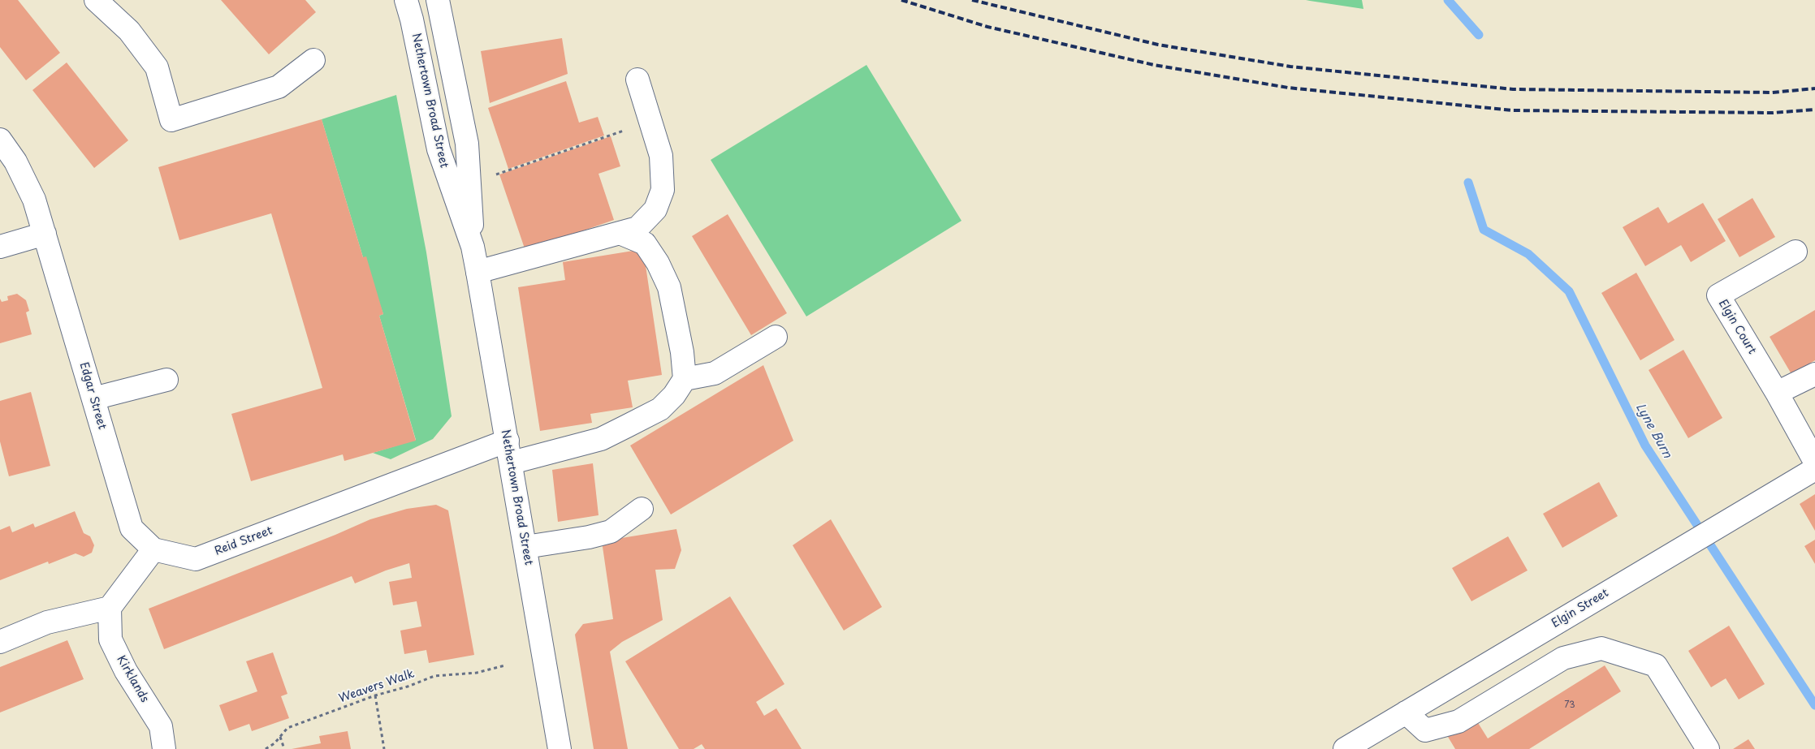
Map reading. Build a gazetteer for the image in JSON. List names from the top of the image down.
{
  "streets": {
    "street": [
      "Nethertown Broad Street",
      "Elgin Court",
      "Edgar Street",
      "Reid Street",
      "Elgin Street",
      "Kirklands"
    ],
    "path": ["Weavers Walk"]
  },
  "crossings": [
    ["Nethertown Broad Street", "Reid Street"],
    ["Edgar Street", "Reid Street"]
  ],
  "water": ["Lyne Burn"],
  "house_numbers": ["73"]
}
